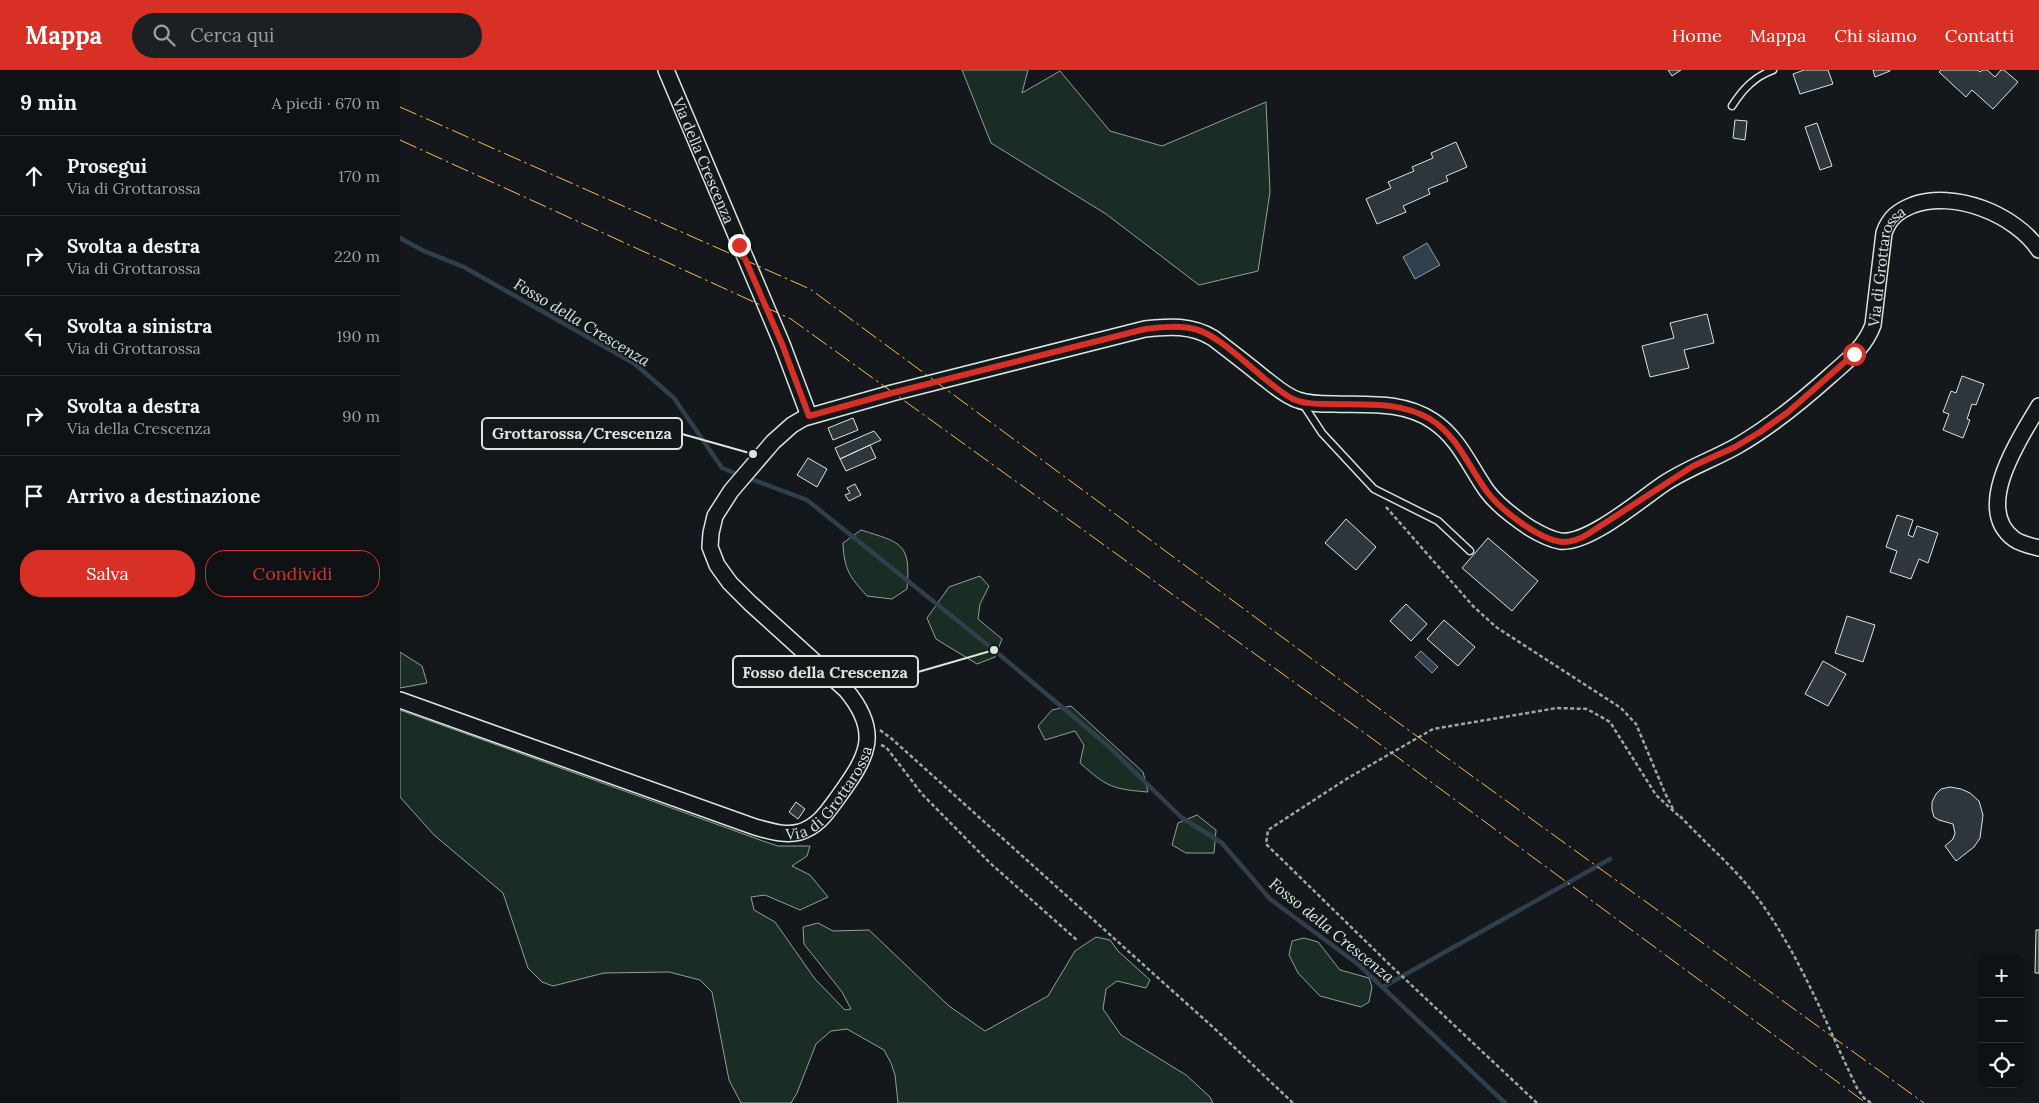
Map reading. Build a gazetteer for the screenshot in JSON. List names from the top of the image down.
{
  "streets": {
    "street": ["Via della Crescenza", "Via di Grottarossa"]
  },
  "crossings": [
    ["Via della Crescenza", "Via di Grottarossa"]
  ],
  "water": ["Fosso della Crescenza"],
  "places": ["Grottarossa/Crescenza", "Fosso della Crescenza"],
  "page": {
    "header": "Mappa",
    "search": "Cerca qui",
    "nav": [
      "Home",
      "Mappa",
      "Chi siamo",
      "Contatti"
    ],
    "heading": ["9 min", "A piedi · 670 m"],
    "list": [
      ["Prosegui", "Via di Grottarossa", "170 m"],
      ["Svolta a destra", "Via di Grottarossa", "220 m"],
      ["Svolta a sinistra", "Via di Grottarossa", "190 m"],
      ["Svolta a destra", "Via della Crescenza", "90 m"],
      "Arrivo a destinazione"
    ],
    "buttons": ["Salva", "Condividi"],
    "map_buttons": ["+", "−"]
  }
}
